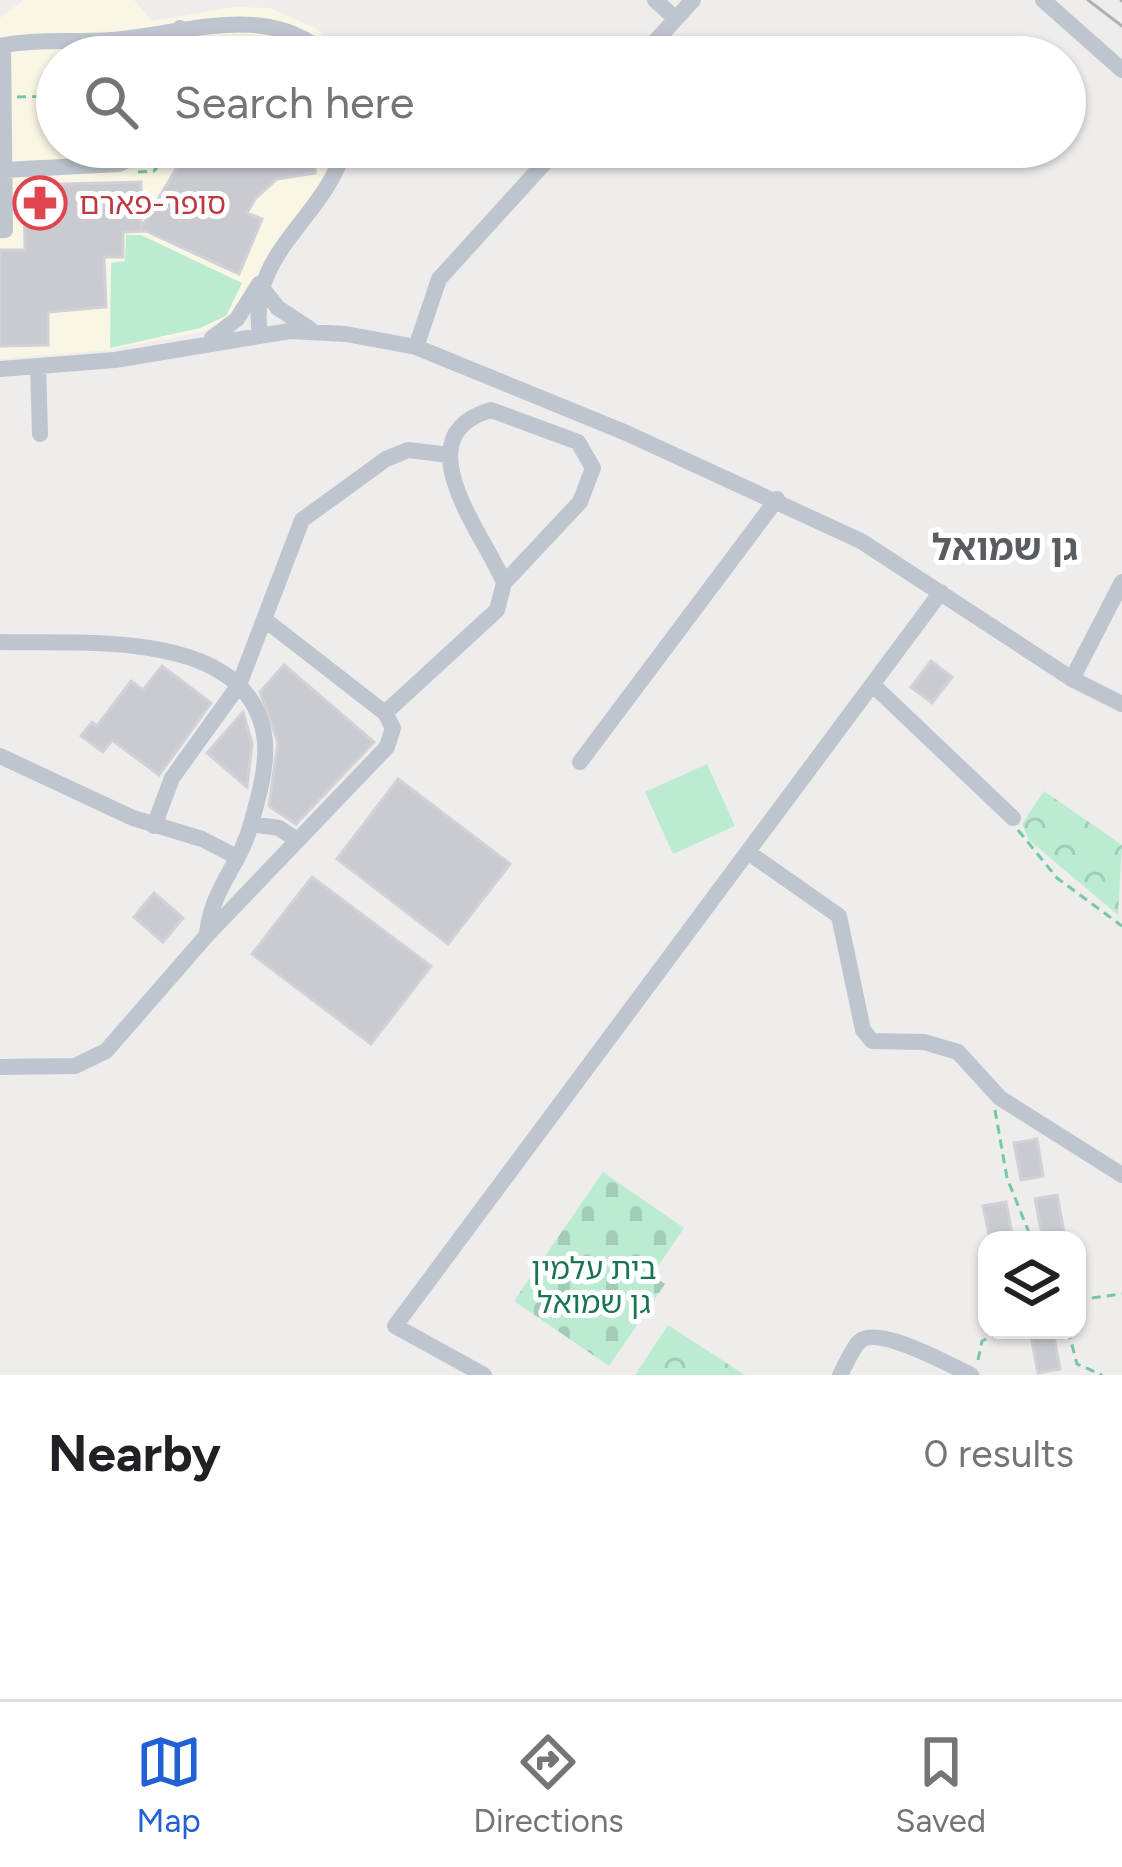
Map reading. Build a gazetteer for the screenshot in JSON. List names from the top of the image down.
{
  "districts": ["גן שמואל"],
  "parks": ["בית עלמין גן שמואל"],
  "places": {
    "pharmacy": ["סופר-פארם"]
  },
  "page": {
    "search": "Search here",
    "heading": ["Nearby", "0 results"],
    "nav": ["Map", "Directions", "Saved"]
  }
}
